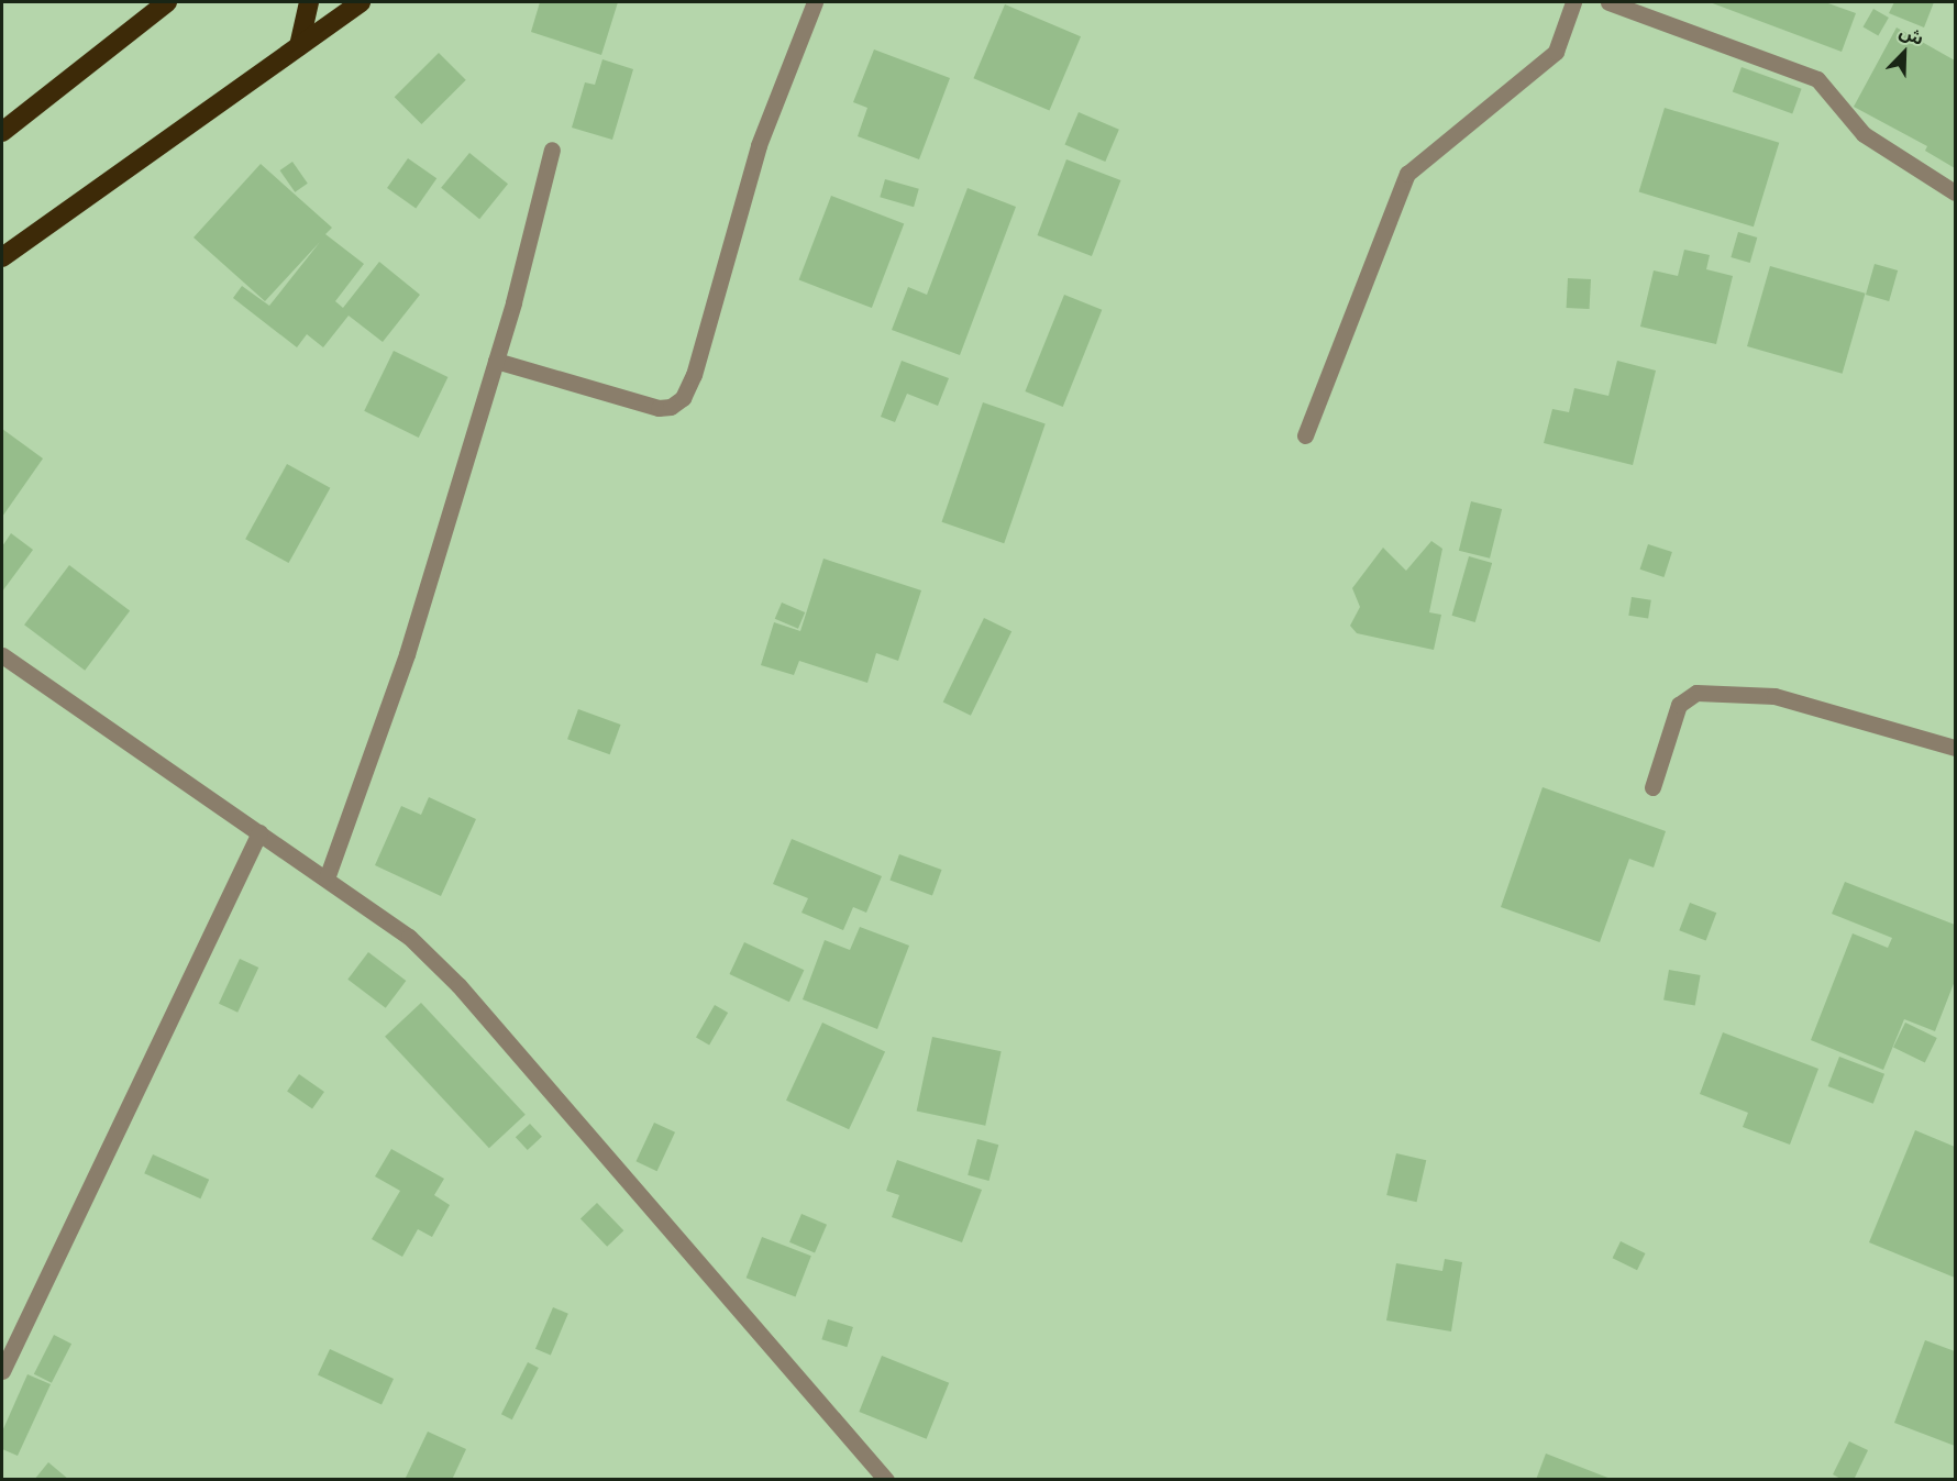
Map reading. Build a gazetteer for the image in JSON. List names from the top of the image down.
{
  "north": "top right"
}
